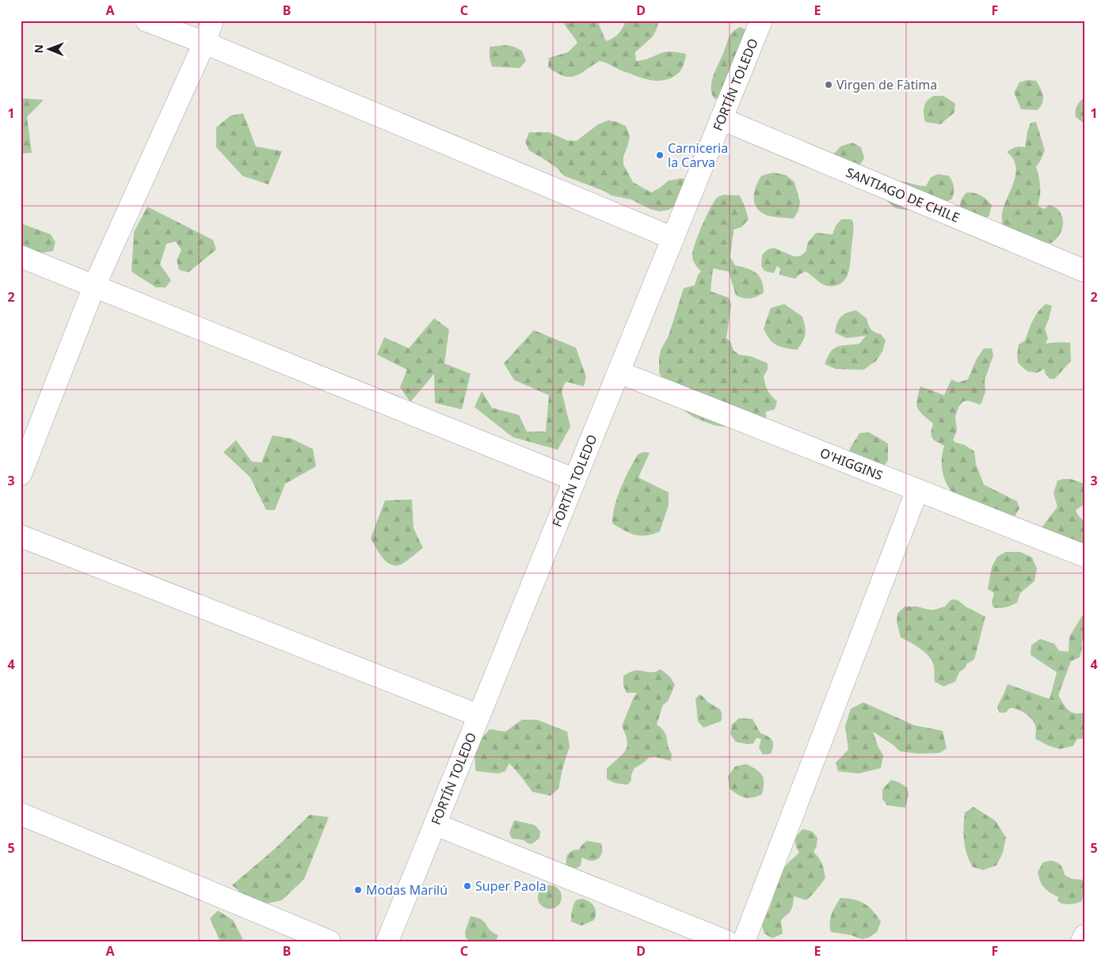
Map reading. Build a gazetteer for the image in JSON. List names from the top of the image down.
{
  "streets": {
    "street": ["FORTÍN TOLEDO", "SANTIAGO DE CHILE", "O'HIGGINS"]
  },
  "crossings": [
    ["FORTÍN TOLEDO", "SANTIAGO DE CHILE"],
    ["FORTÍN TOLEDO", "O'HIGGINS"]
  ],
  "places": [
    "Vìrgen de Fàtima",
    "Carniceria la Carva",
    "Super Paola",
    "Modas Marilú"
  ],
  "north": "left",
  "grid": {
    "columns": [
      "A",
      "B",
      "C",
      "D",
      "E",
      "F"
    ],
    "rows": [
      "1",
      "2",
      "3",
      "4",
      "5"
    ]
  }
}
